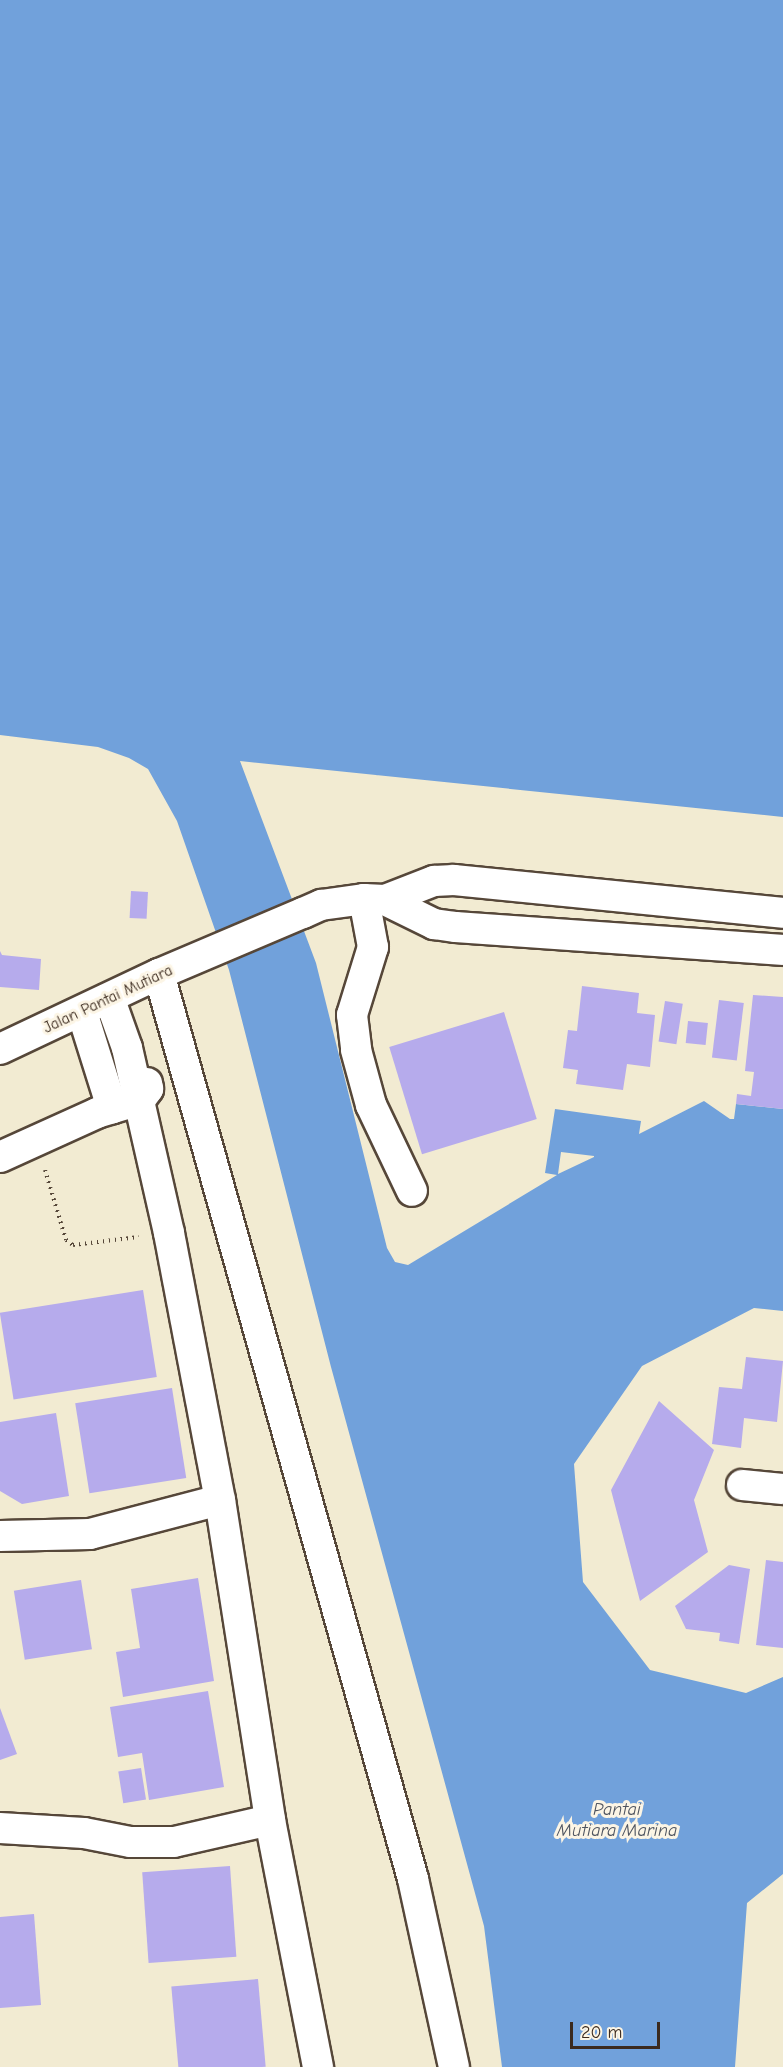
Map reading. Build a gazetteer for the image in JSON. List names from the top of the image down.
{
  "streets": {
    "street": ["Jalan Pantai Mutiara"]
  },
  "water": ["Pantai Mutiara Marina"],
  "scale_bar": "20 m"
}
